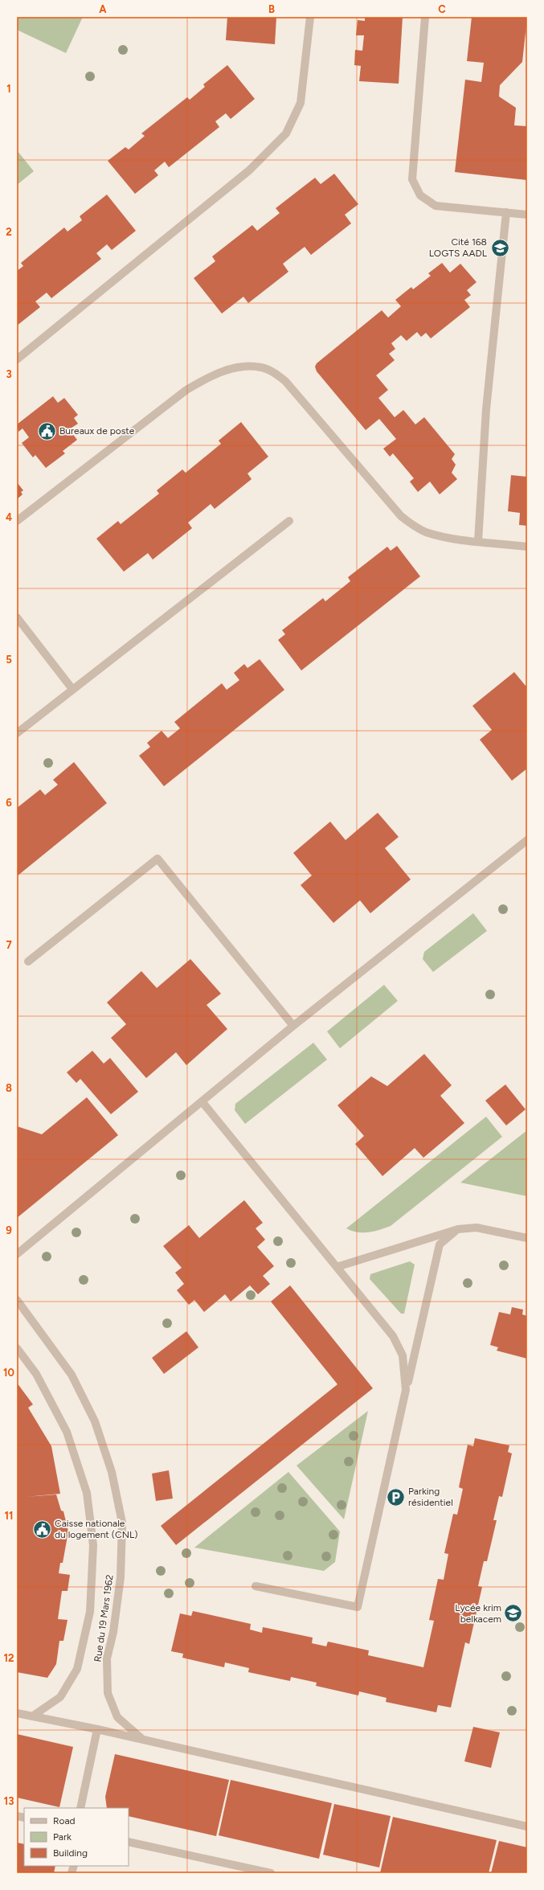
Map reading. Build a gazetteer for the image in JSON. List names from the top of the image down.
{
  "streets": {
    "street": ["Rue du 19 Mars 1962"]
  },
  "places": {
    "school or university": ["Cité 168 LOGTS AADL", "Lycée krim belkacem"],
    "public building": ["Bureaux de poste", "Caisse nationale du logement (CNL)"],
    "parking": ["Parking résidentiel"]
  },
  "legend": ["Road", "Park", "Building"],
  "grid": {
    "columns": ["A", "B", "C"],
    "rows": [
      "1",
      "2",
      "3",
      "4",
      "5",
      "6",
      "7",
      "8",
      "9",
      "10",
      "11",
      "12",
      "13"
    ]
  }
}
